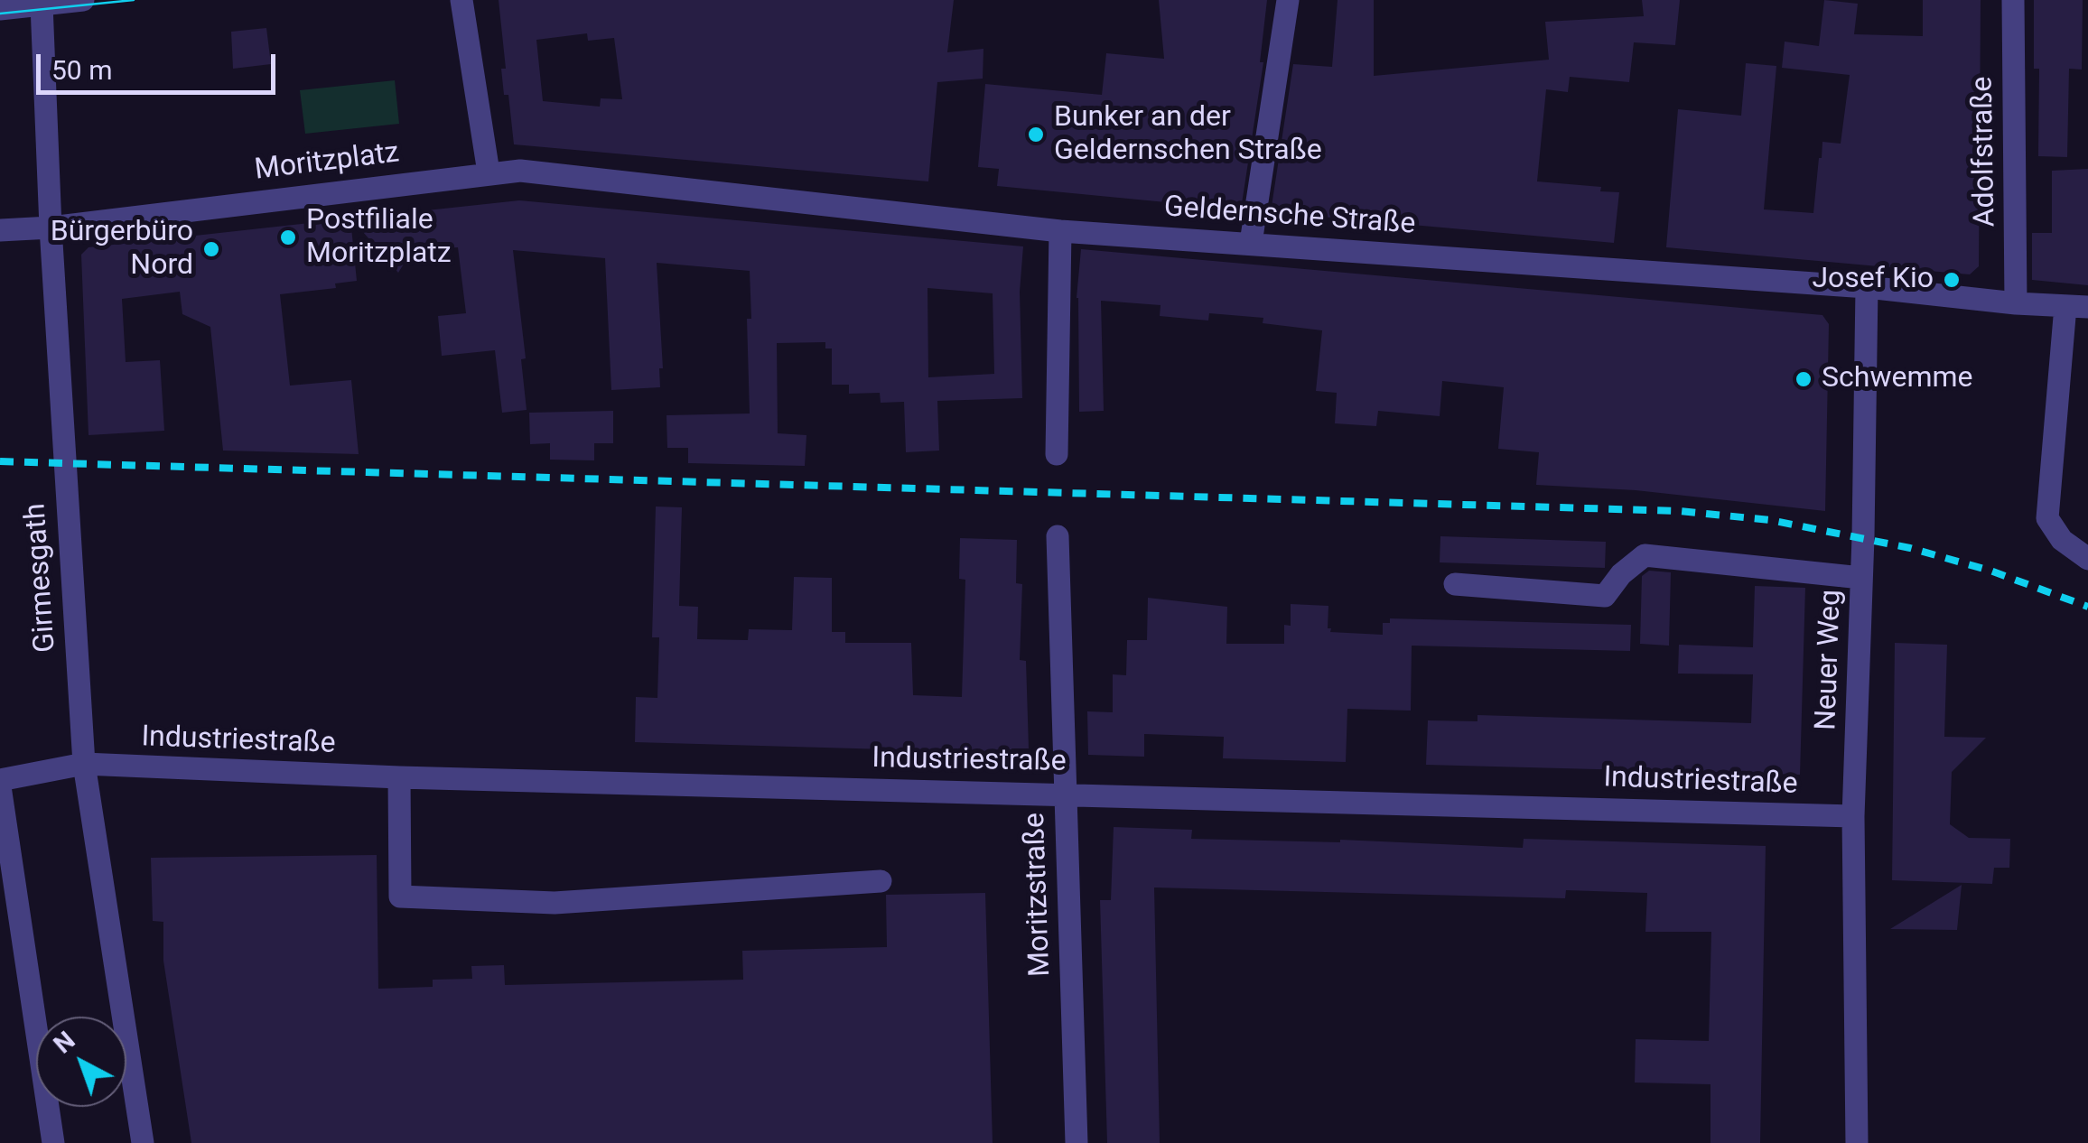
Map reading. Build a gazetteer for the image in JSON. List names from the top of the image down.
{
  "streets": {
    "street": [
      "Adolfstraße",
      "Moritzplatz",
      "Geldernsche Straße",
      "Girmesgath",
      "Neuer Weg",
      "Industriestraße",
      "Moritzstraße"
    ]
  },
  "crossings": [
    ["Adolfstraße", "Geldernsche Straße"],
    ["Moritzplatz", "Geldernsche Straße"],
    ["Moritzplatz", "Girmesgath"],
    ["Geldernsche Straße", "Neuer Weg"],
    ["Girmesgath", "Industriestraße"],
    ["Neuer Weg", "Industriestraße"],
    ["Industriestraße", "Moritzstraße"]
  ],
  "places": [
    "Bunker an der Geldernschen Straße",
    "Postfiliale Moritzplatz",
    "Bürgerbüro Nord",
    "Josef Kio",
    "Schwemme"
  ],
  "scale_bar": "50 m",
  "north": "top left"
}
